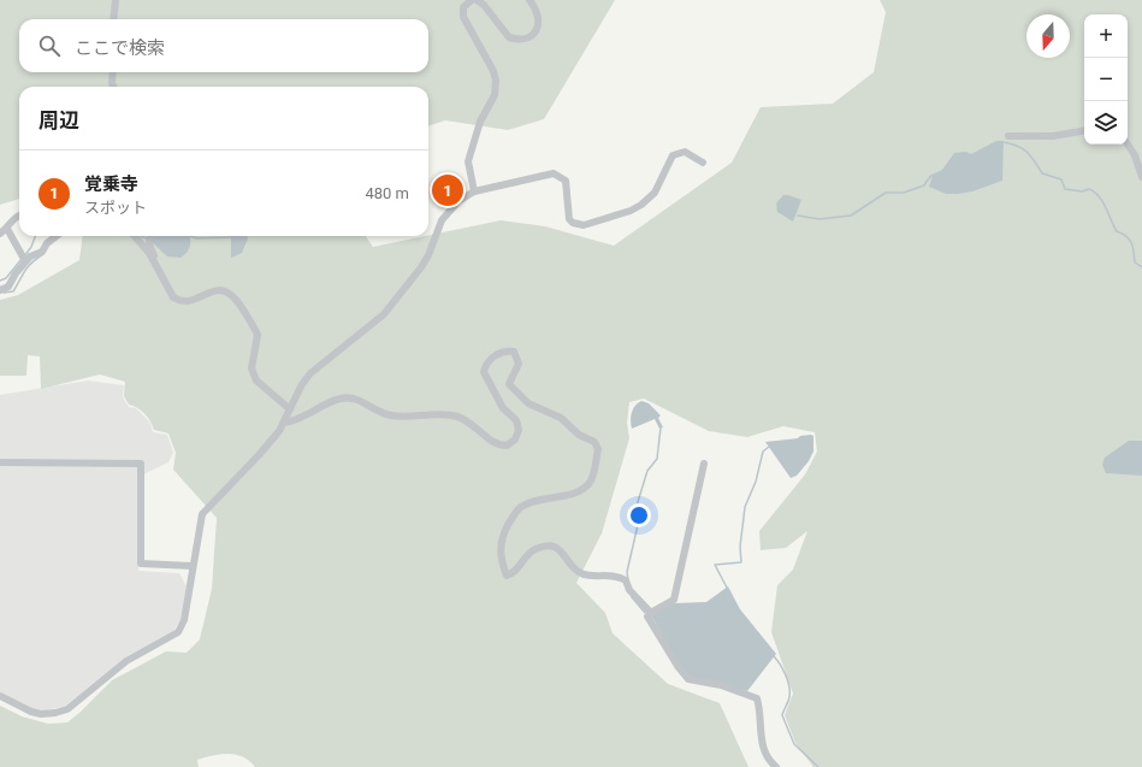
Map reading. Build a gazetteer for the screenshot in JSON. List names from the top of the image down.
{
  "north": "bottom",
  "page": {
    "map_buttons": ["+", "−"],
    "search": "ここで検索",
    "heading": "周辺",
    "list": [
      {
        "mark": "1",
        "name": "覚乗寺",
        "note": "スポット",
        "value": "480 m"
      }
    ],
    "pins": "1"
  }
}
